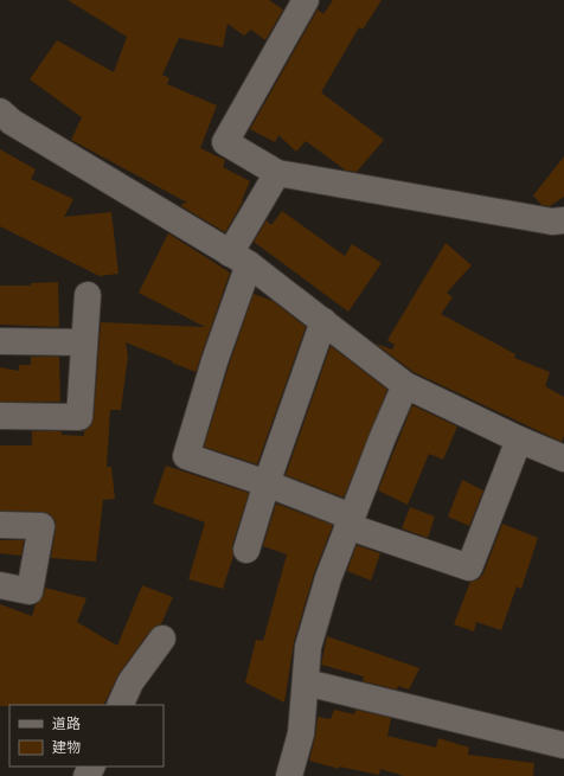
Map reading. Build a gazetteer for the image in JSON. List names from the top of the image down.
{
  "legend": ["道路", "建物"]
}
